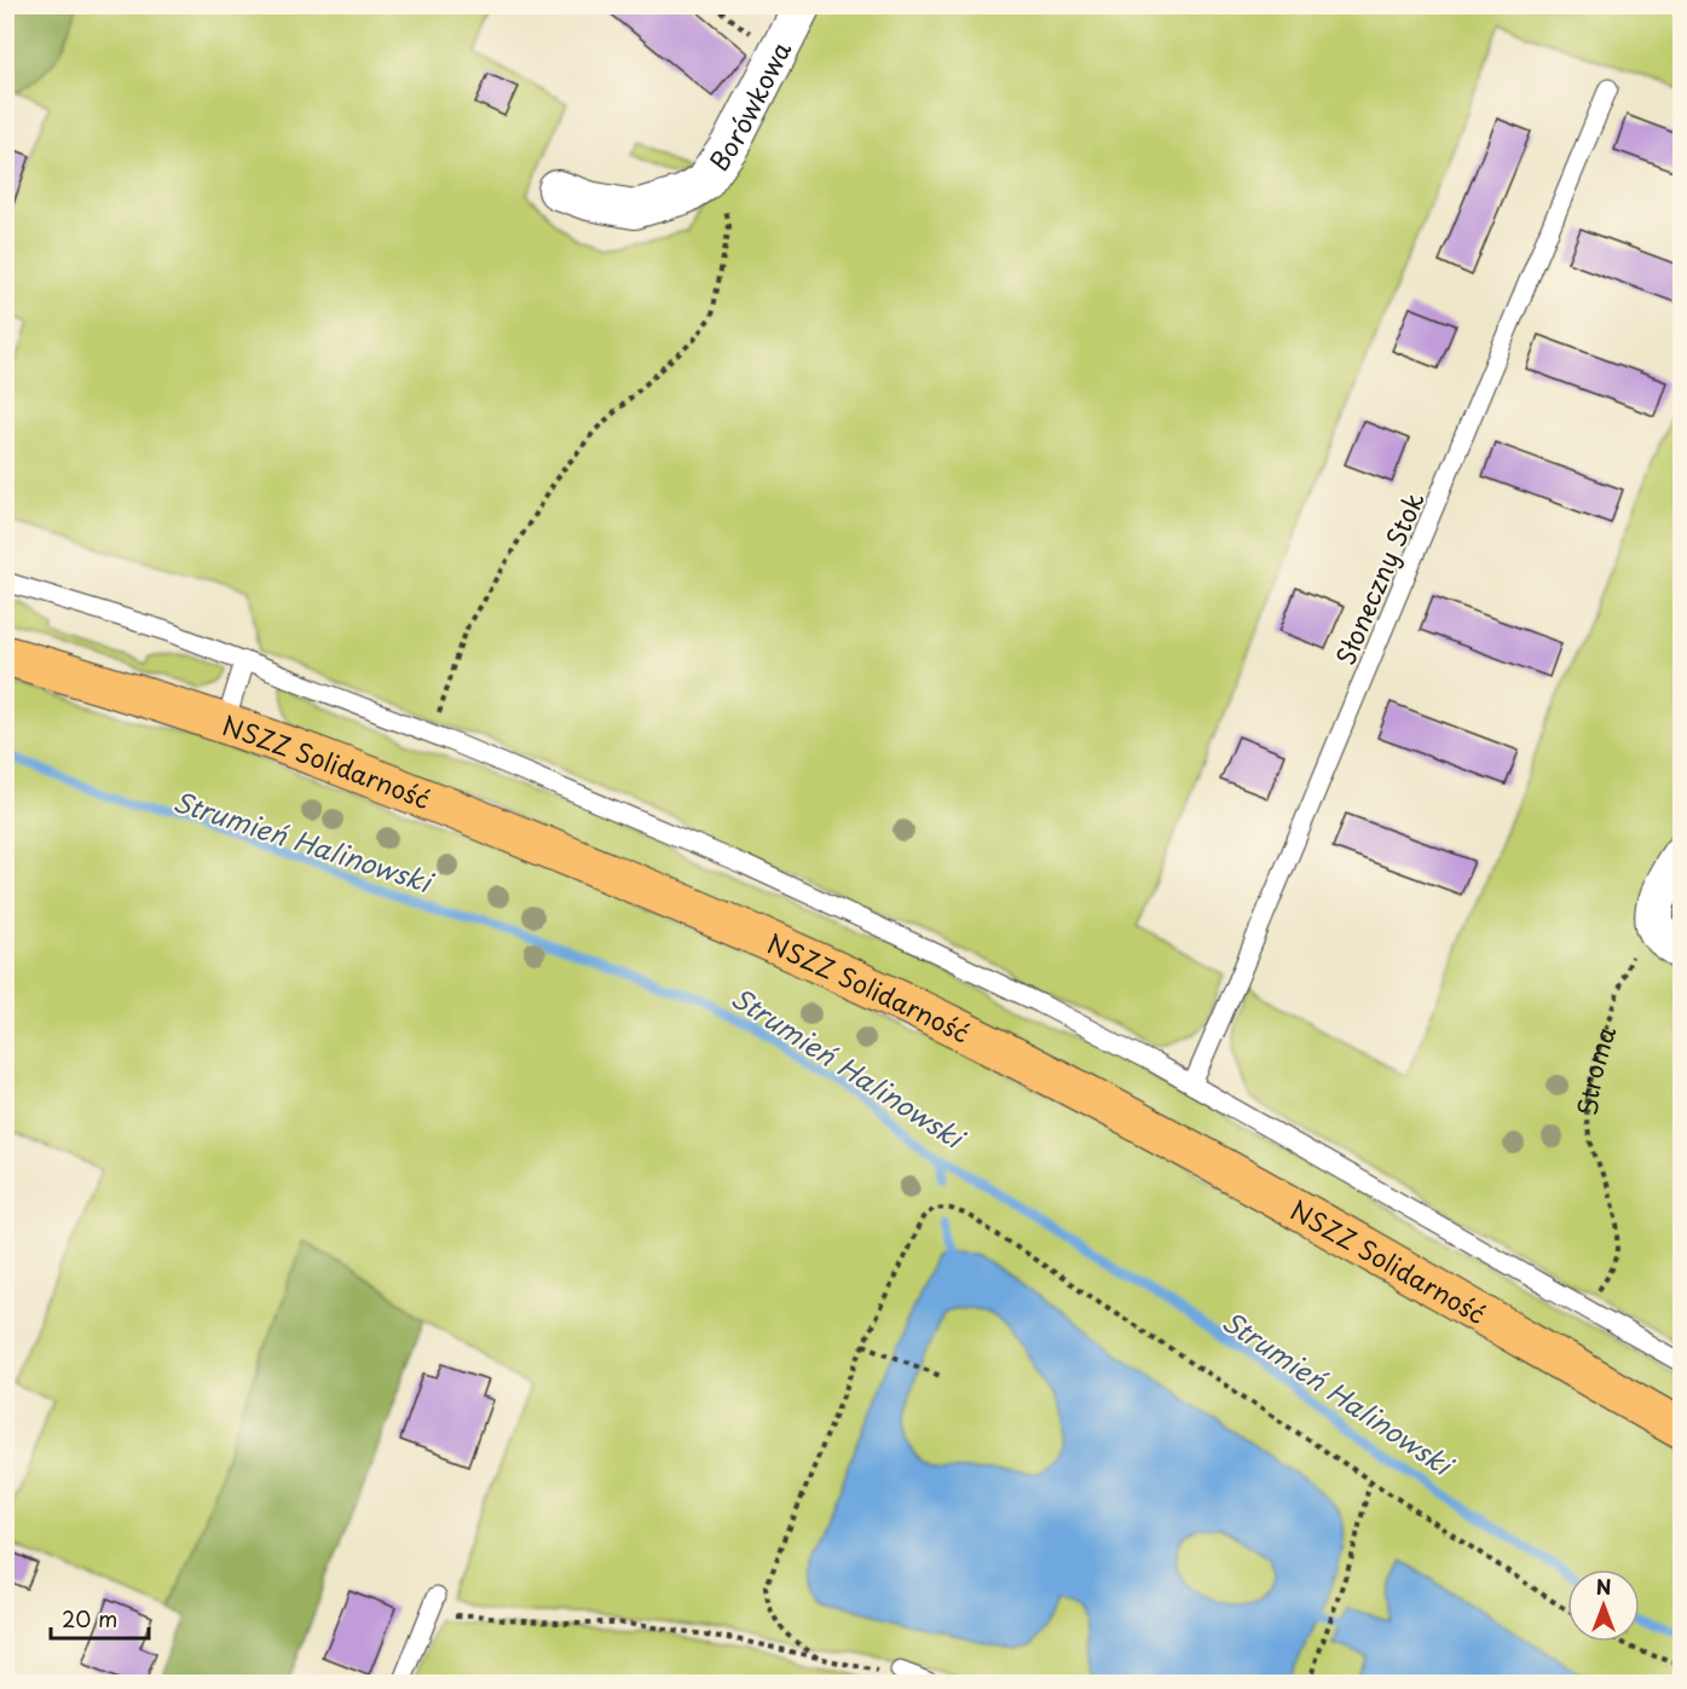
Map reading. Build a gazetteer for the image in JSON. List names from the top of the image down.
{
  "streets": {
    "main road": ["NSZZ Solidarność"],
    "street": ["Borówkowa"],
    "lane": ["Słoneczny Stok"],
    "path": ["Stroma"]
  },
  "water": ["Strumień Halinowski"],
  "scale_bar": "20 m",
  "north": "top"
}
